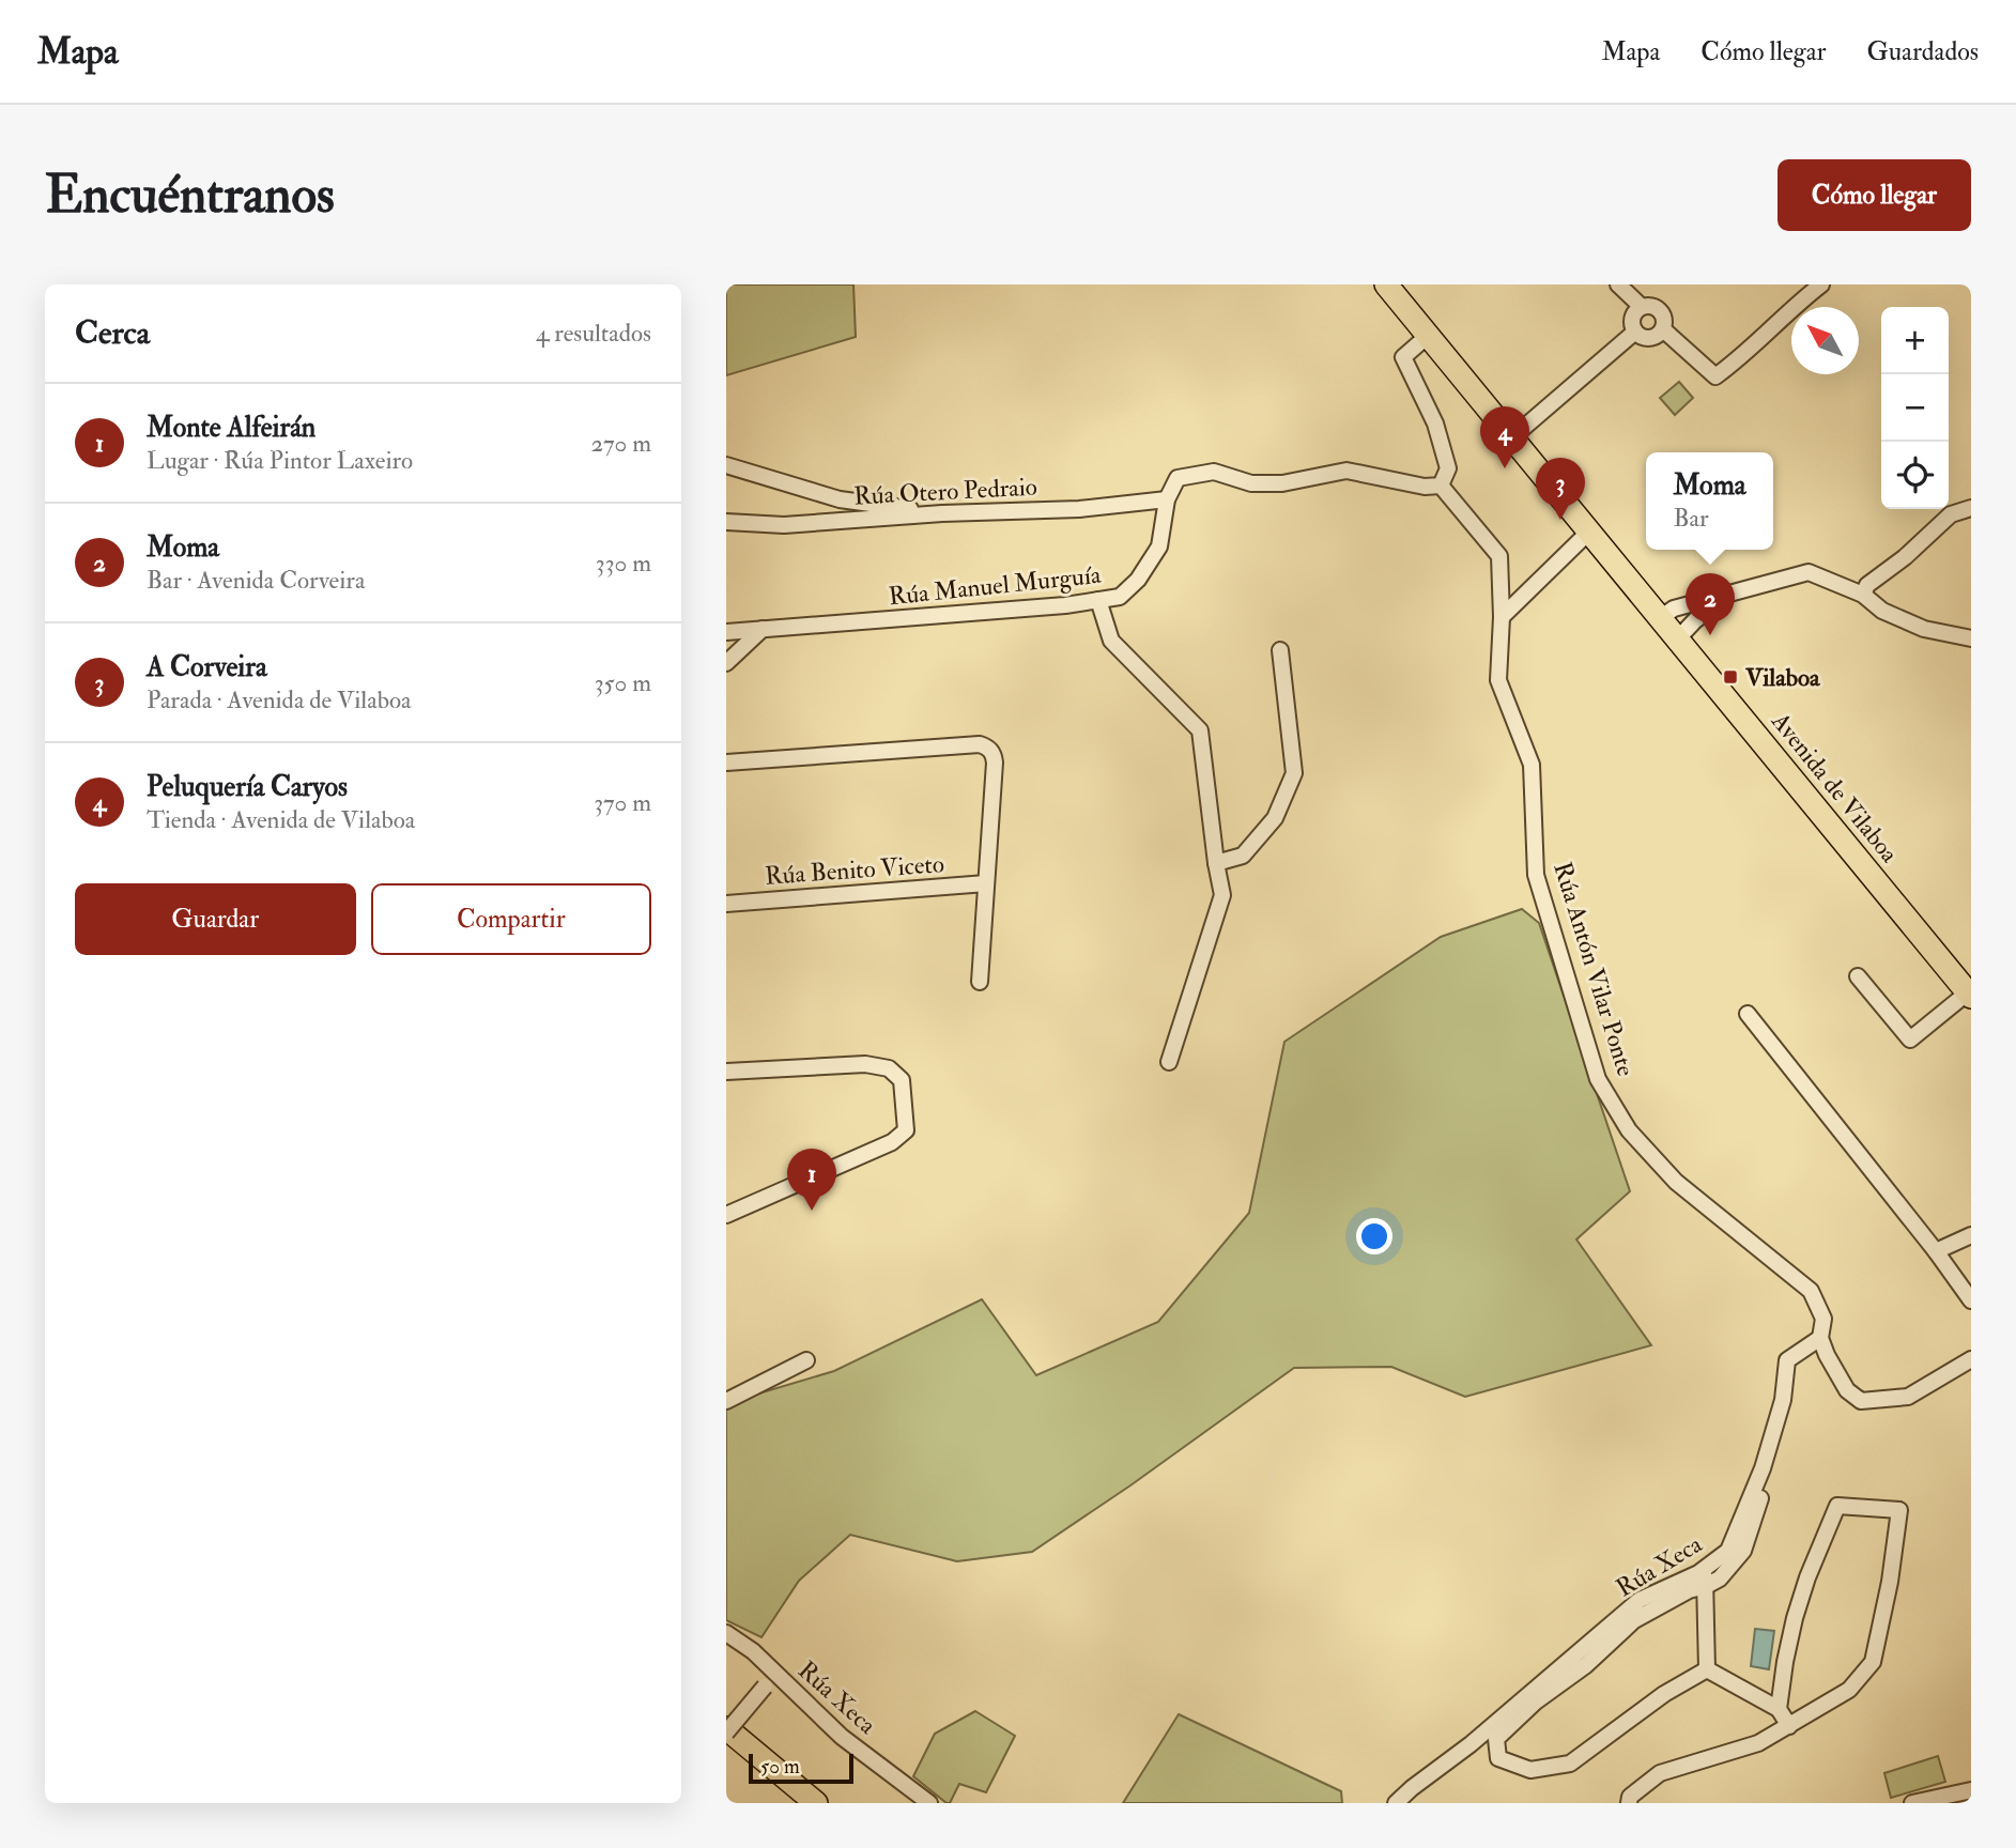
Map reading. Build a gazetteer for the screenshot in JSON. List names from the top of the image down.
{
  "streets": {
    "highway": ["Avenida de Vilaboa"],
    "street": [
      "Rúa Otero Pedraio",
      "Rúa Manuel Murguía",
      "Rúa Benito Viceto",
      "Rúa Antón Vilar Ponte",
      "Rúa Xeca"
    ]
  },
  "crossings": [
    ["Rúa Otero Pedraio", "Rúa Manuel Murguía"],
    ["Rúa Antón Vilar Ponte", "Rúa Xeca"]
  ],
  "places": {
    "transit": ["Vilaboa"]
  },
  "scale_bar": "50 m",
  "north": "top left",
  "page": {
    "header": "Mapa",
    "nav": ["Mapa", "Cómo llegar", "Guardados"],
    "buttons": [
      "Cómo llegar",
      ["Guardar", "Compartir"]
    ],
    "title": "Encuéntranos",
    "heading": ["Cerca", "4 resultados"],
    "map_buttons": ["+", "−"],
    "list": [
      {
        "mark": "1",
        "name": "Monte Alfeirán",
        "note": "Lugar · Rúa Pintor Laxeiro",
        "value": "270 m"
      },
      {
        "mark": "2",
        "name": "Moma",
        "note": "Bar · Avenida Corveira",
        "value": "330 m"
      },
      {
        "mark": "3",
        "name": "A Corveira",
        "note": "Parada · Avenida de Vilaboa",
        "value": "350 m"
      },
      {
        "mark": "4",
        "name": "Peluquería Caryos",
        "note": "Tienda · Avenida de Vilaboa",
        "value": "370 m"
      }
    ],
    "pins": [
      "4",
      "3",
      "2",
      "1"
    ],
    "popup": ["Moma", "Bar"],
    "scale": "50 m"
  }
}
